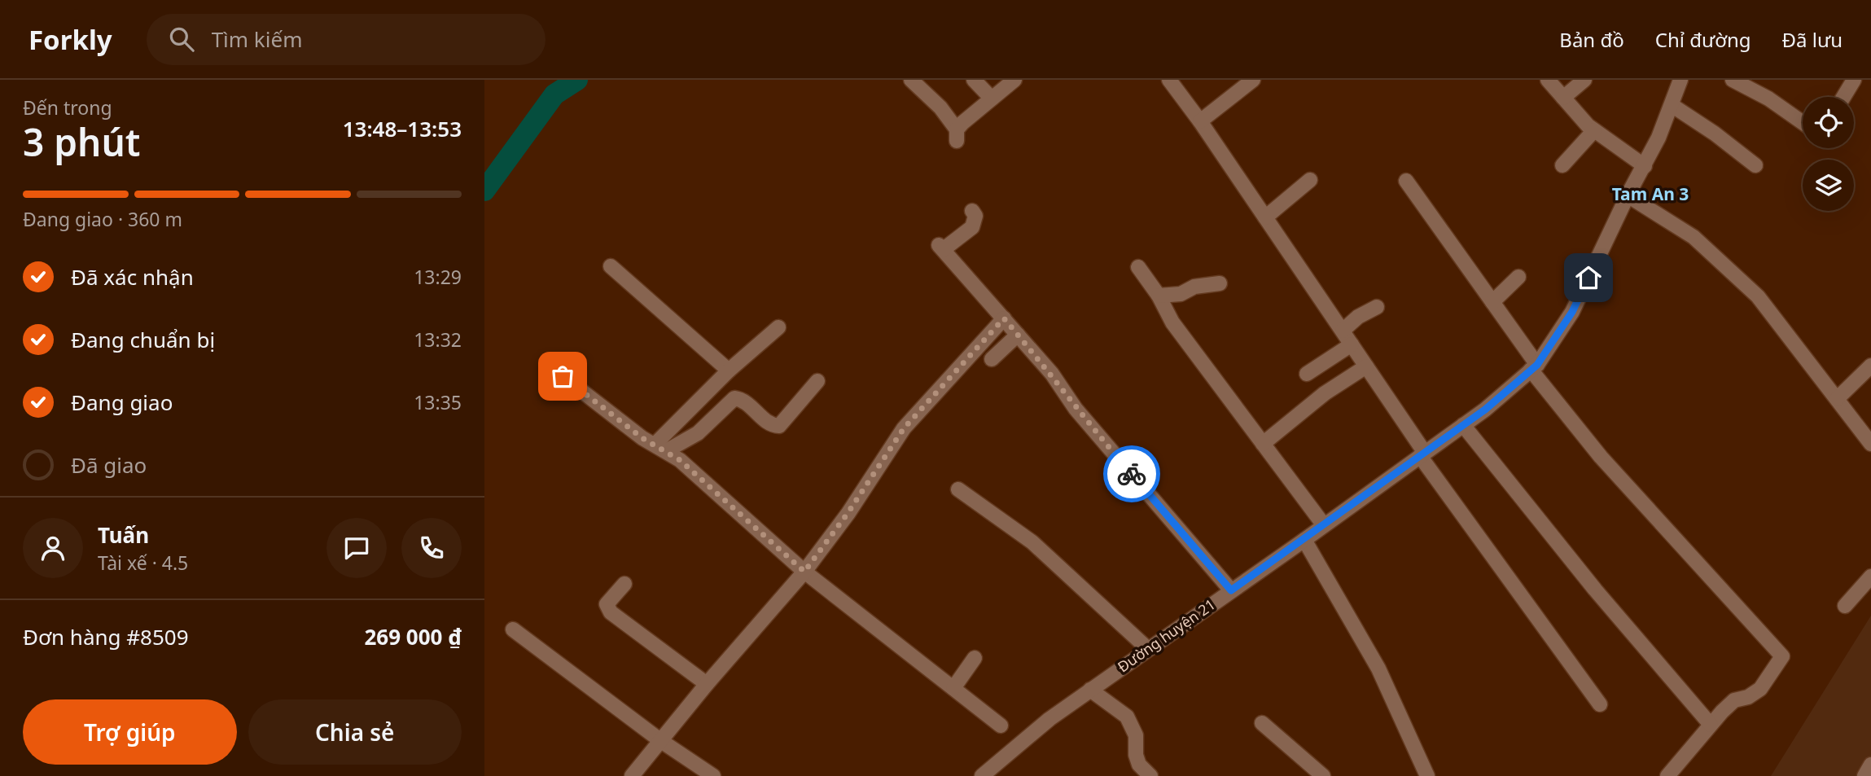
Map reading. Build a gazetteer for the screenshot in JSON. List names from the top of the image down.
{
  "streets": {
    "street": ["Đường huyện 21"]
  },
  "districts": ["Tam An 3"],
  "page": {
    "header": "Forkly",
    "search": "Tìm kiếm",
    "nav": ["Bản đồ", "Chỉ đường", "Đã lưu"],
    "heading": ["3 phút", "Đến trong", "13:48–13:53"],
    "panel": [
      "Tuấn",
      "Tài xế · 4.5",
      "Đơn hàng #8509",
      "269 000 ₫"
    ],
    "bar": "Đang giao · 360 m",
    "list": [
      ["Đã xác nhận", "13:29"],
      ["Đang chuẩn bị", "13:32"],
      ["Đang giao", "13:35"],
      "Đã giao"
    ],
    "buttons": ["Trợ giúp", "Chia sẻ"]
  }
}
